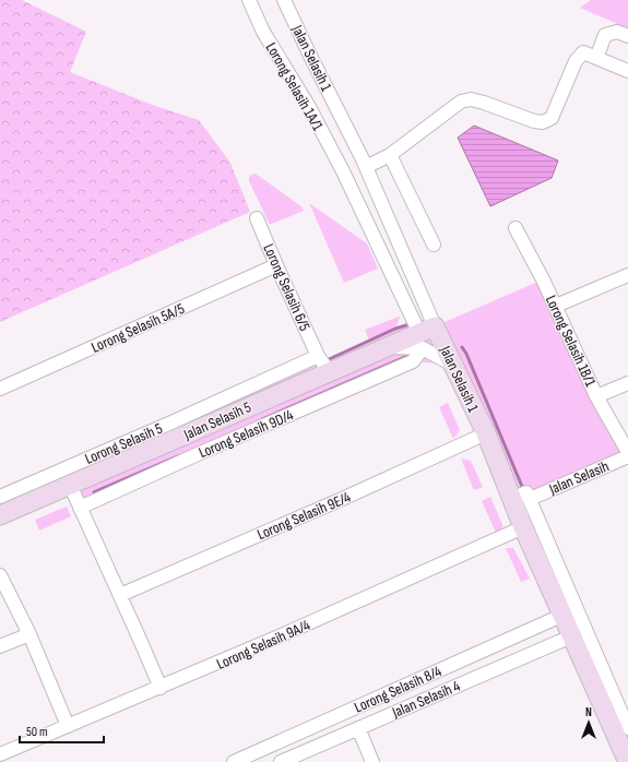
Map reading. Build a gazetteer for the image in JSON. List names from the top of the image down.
{
  "streets": {
    "street": [
      "Jalan Selasih 1",
      "Lorong Selasih 1A/1",
      "Lorong Selasih 6/5",
      "Lorong Selasih 5A/5",
      "Lorong Selasih 1B/1",
      "Jalan Selasih 5",
      "Lorong Selasih 9D/4",
      "Lorong Selasih 5",
      "Jalan Selasih",
      "Lorong Selasih 9E/4",
      "Lorong Selasih 9A/4",
      "Lorong Selasih 8/4",
      "Jalan Selasih 4"
    ]
  },
  "crossings": [
    ["Jalan Selasih 1", "Lorong Selasih 1A/1"],
    ["Jalan Selasih 1", "Jalan Selasih 5"],
    ["Jalan Selasih 1", "Lorong Selasih 9D/4"],
    ["Jalan Selasih 1", "Jalan Selasih"],
    ["Jalan Selasih 1", "Lorong Selasih 9E/4"],
    ["Jalan Selasih 1", "Lorong Selasih 9A/4"],
    ["Jalan Selasih 1", "Lorong Selasih 8/4"],
    ["Jalan Selasih 1", "Jalan Selasih 4"],
    ["Lorong Selasih 1A/1", "Jalan Selasih 5"],
    ["Lorong Selasih 1A/1", "Lorong Selasih 9D/4"],
    ["Lorong Selasih 6/5", "Lorong Selasih 5A/5"],
    ["Lorong Selasih 6/5", "Jalan Selasih 5"],
    ["Lorong Selasih 6/5", "Lorong Selasih 5"],
    ["Jalan Selasih 5", "Lorong Selasih 9D/4"]
  ],
  "scale_bar": "50 m",
  "north": "top"
}
